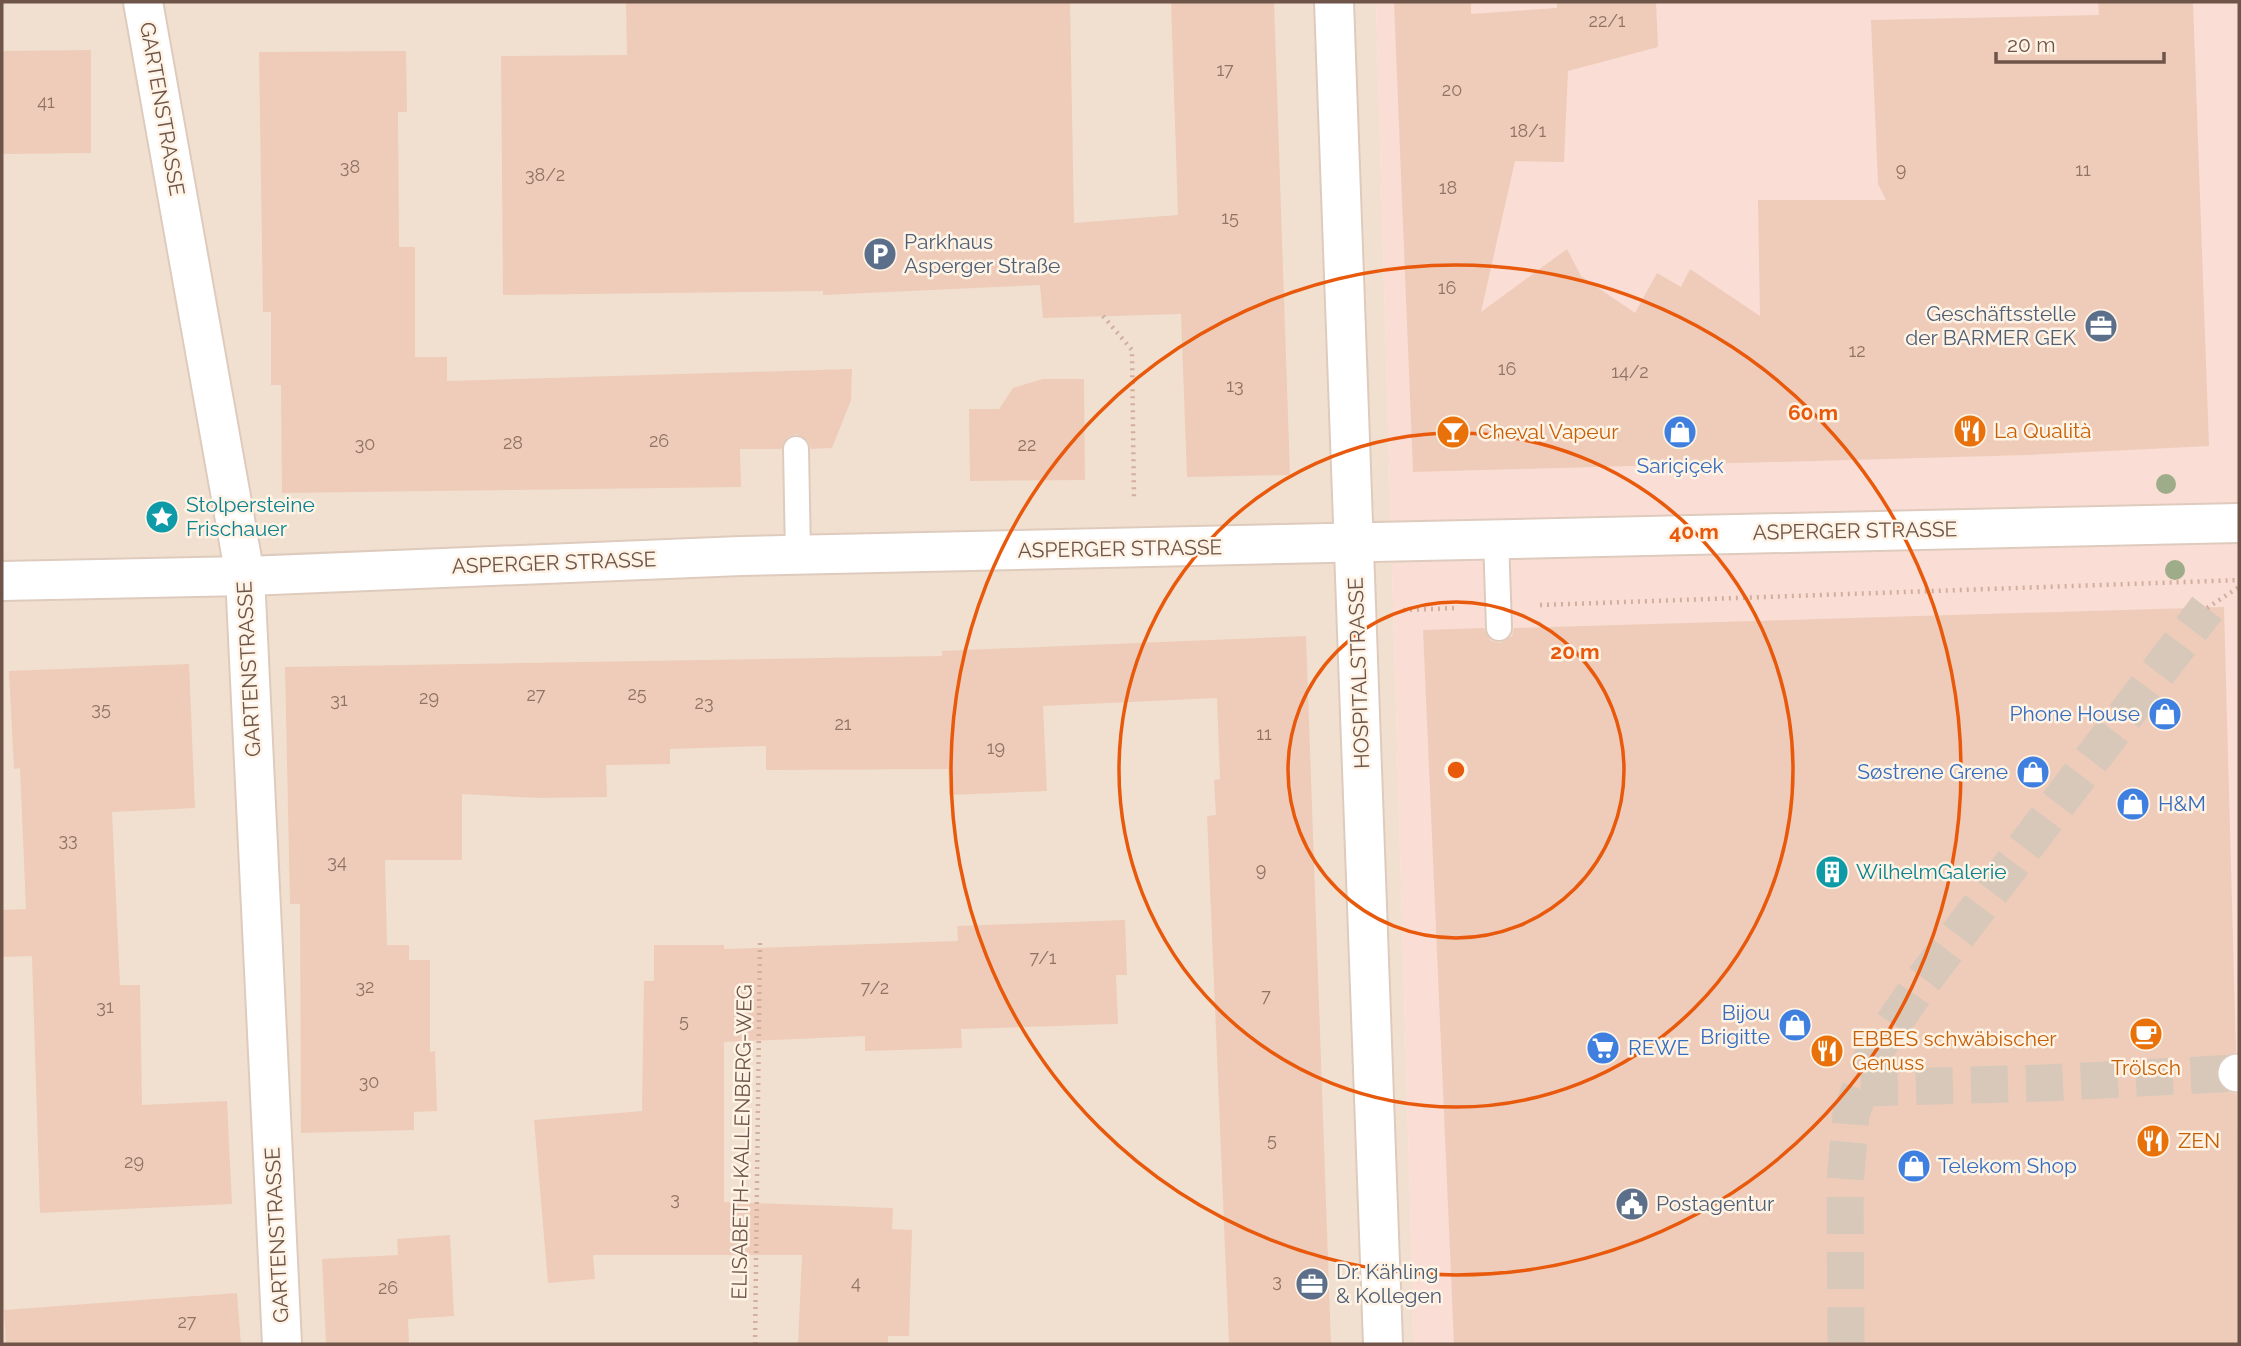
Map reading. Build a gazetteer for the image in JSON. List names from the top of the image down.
{
  "streets": {
    "street": ["GARTENSTRASSE", "ASPERGER STRASSE", "HOSPITALSTRASSE"],
    "path": ["ELISABETH-KALLENBERG-WEG"]
  },
  "crossings": [
    ["GARTENSTRASSE", "ASPERGER STRASSE"],
    ["ASPERGER STRASSE", "HOSPITALSTRASSE"]
  ],
  "places": {
    "parking": ["Parkhaus Asperger Straße"],
    "office": ["Geschäftsstelle der BARMER GEK", "Dr. Kähling & Kollegen"],
    "restaurant": ["La Qualità", "EBBES schwäbischer Genuss", "ZEN"],
    "bar": ["Cheval Vapeur"],
    "shop": [
      "Sariçiçek",
      "Phone House",
      "Søstrene Grene",
      "H&M",
      "Bijou Brigitte",
      "Telekom Shop"
    ],
    "place": ["Stolpersteine Frischauer"],
    "building": ["WilhelmGalerie"],
    "cafe": ["Trölsch"],
    "supermarket": ["REWE"],
    "public building": ["Postagentur"]
  },
  "house_numbers": [
    "22/1",
    "17",
    "20",
    "41",
    "18/1",
    "38",
    "9",
    "11",
    "38/2",
    "18",
    "15",
    "16",
    "12",
    "16",
    "14/2",
    "13",
    "26",
    "28",
    "30",
    "22",
    "25",
    "27",
    "29",
    "31",
    "23",
    "35",
    "21",
    "11",
    "19",
    "33",
    "34",
    "9",
    "7/1",
    "32",
    "7/2",
    "7",
    "31",
    "5",
    "30",
    "5",
    "29",
    "3",
    "3",
    "4",
    "26",
    "27"
  ],
  "scale_bar": "20 m",
  "rings": ["60 m", "40 m", "20 m"]
}
